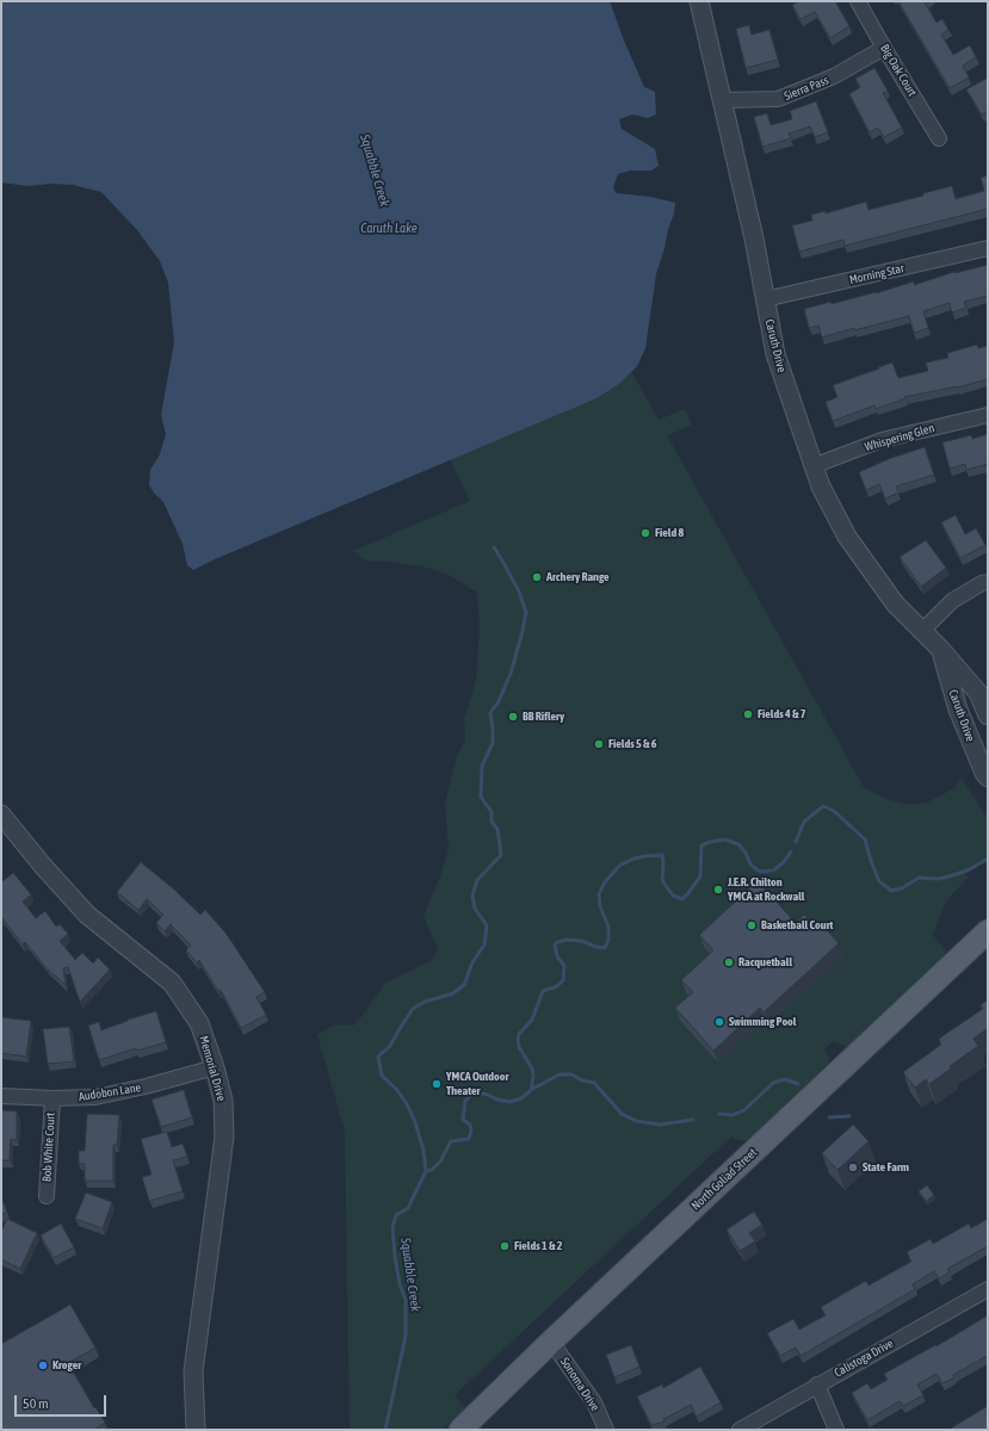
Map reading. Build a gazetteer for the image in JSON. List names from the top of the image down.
{
  "streets": {
    "main road": ["North Goliad Street"],
    "street": [
      "Big Oak Court",
      "Sierra Pass",
      "Morning Star",
      "Caruth Drive",
      "Whispering Glen",
      "Memorial Drive",
      "Audobon Lane",
      "Bob White Court",
      "Calistoga Drive",
      "Sonoma Drive"
    ]
  },
  "crossings": [
    ["Big Oak Court", "Sierra Pass"],
    ["Sierra Pass", "Caruth Drive"],
    ["Morning Star", "Caruth Drive"],
    ["Caruth Drive", "Whispering Glen"],
    ["Memorial Drive", "Audobon Lane"],
    ["Audobon Lane", "Bob White Court"],
    ["North Goliad Street", "Sonoma Drive"]
  ],
  "water": ["Squabble Creek", "Caruth Lake"],
  "places": [
    "Field 8",
    "Archery Range",
    "Fields 4 & 7",
    "BB Riflery",
    "Fields 5 & 6",
    "J.E.R. Chilton YMCA at Rockwall",
    "Basketball Court",
    "Racquetball",
    "Swimming Pool",
    "YMCA Outdoor Theater",
    "State Farm",
    "Fields 1 & 2",
    "Kroger"
  ],
  "scale_bar": "50 m"
}
